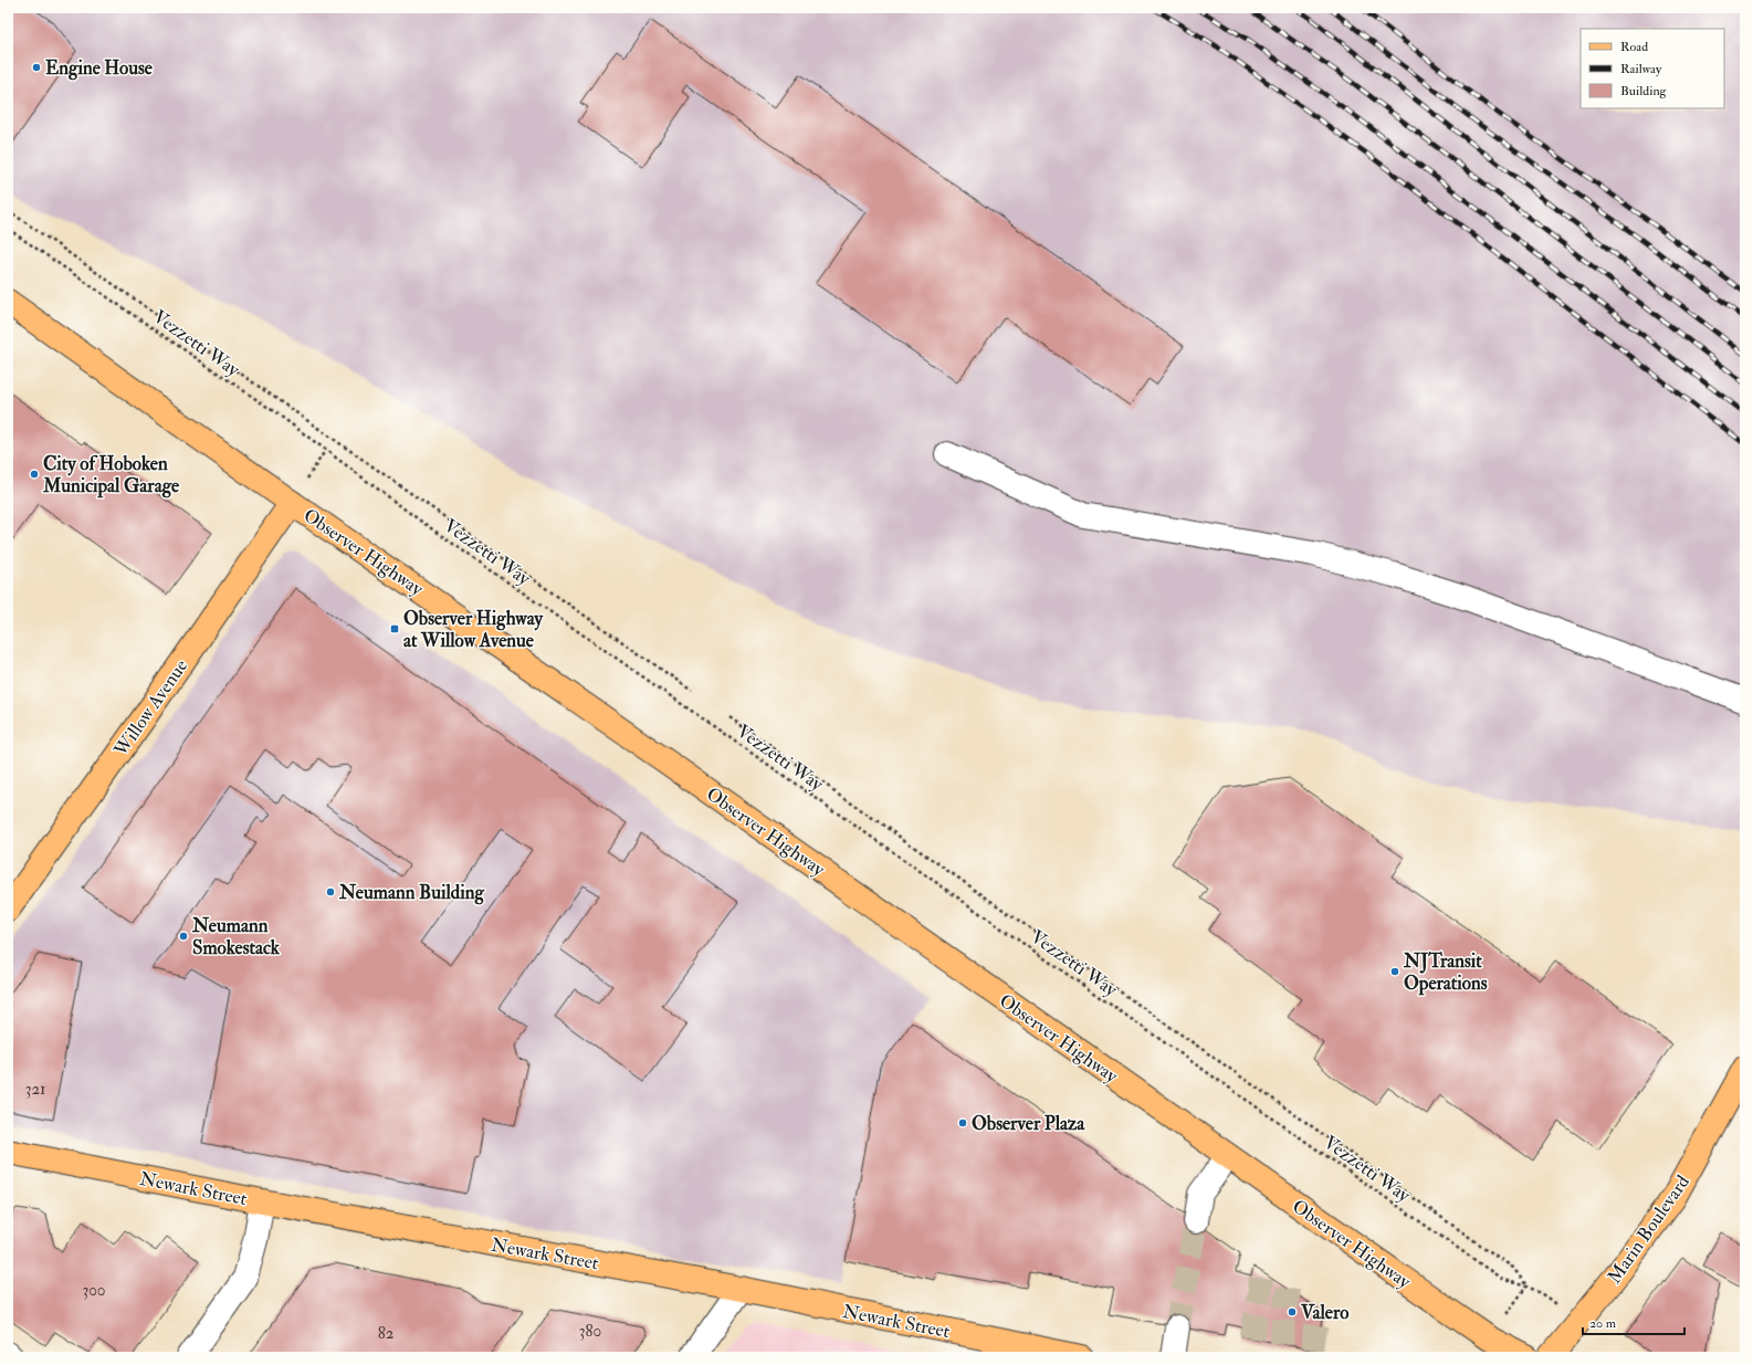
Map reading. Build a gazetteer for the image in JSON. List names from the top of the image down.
{
  "streets": {
    "main road": [
      "Observer Highway",
      "Willow Avenue",
      "Newark Street",
      "Marin Boulevard"
    ],
    "path": ["Vezzetti Way"]
  },
  "crossings": [
    ["Observer Highway", "Willow Avenue"]
  ],
  "places": {
    "other": [
      "Engine House",
      "City of Hoboken Municipal Garage",
      "Neumann Building",
      "Neumann Smokestack",
      "NJTransit Operations",
      "Observer Plaza",
      "Valero"
    ],
    "transit": ["Observer Highway at Willow Avenue"]
  },
  "house_numbers": [
    "321",
    "300",
    "380",
    "82"
  ],
  "legend": ["Road", "Railway", "Building"],
  "scale_bar": "20 m"
}
